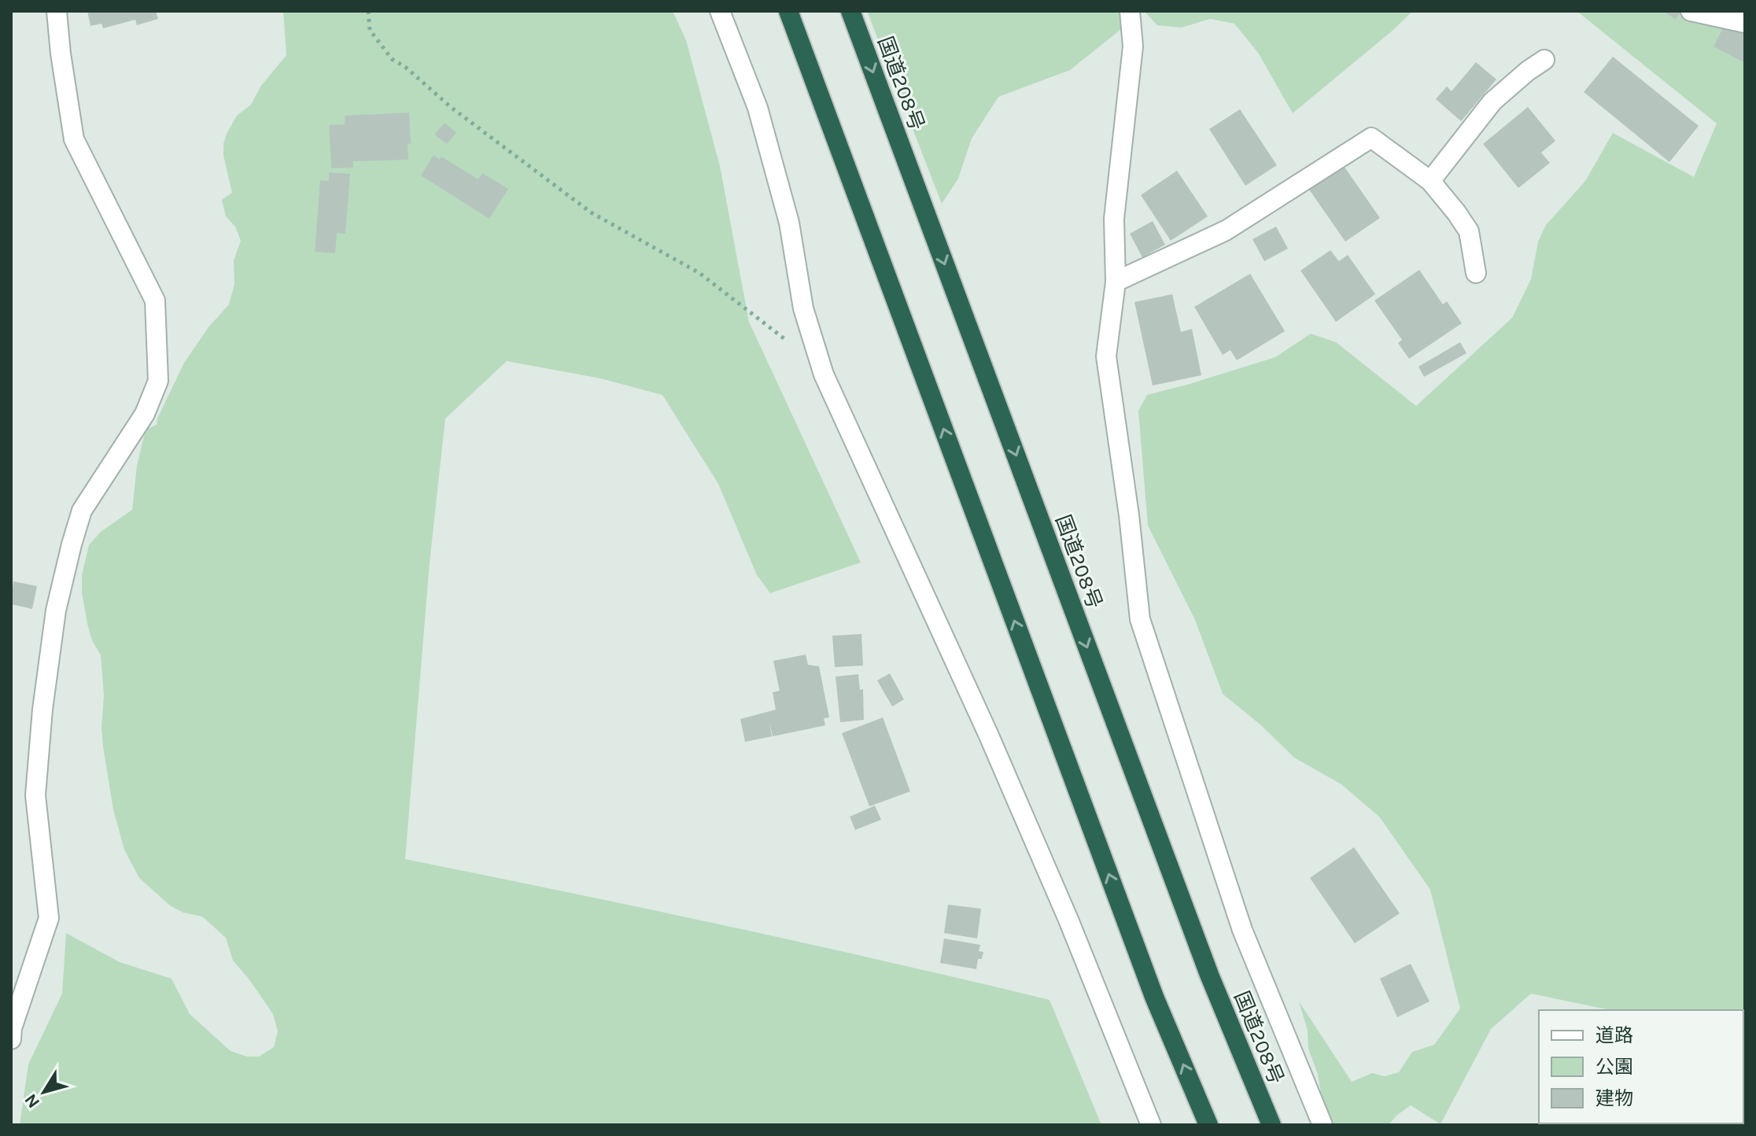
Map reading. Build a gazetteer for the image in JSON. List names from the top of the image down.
{
  "streets": {
    "highway": ["国道208号"]
  },
  "legend": ["道路", "公園", "建物"],
  "north": "bottom left"
}
